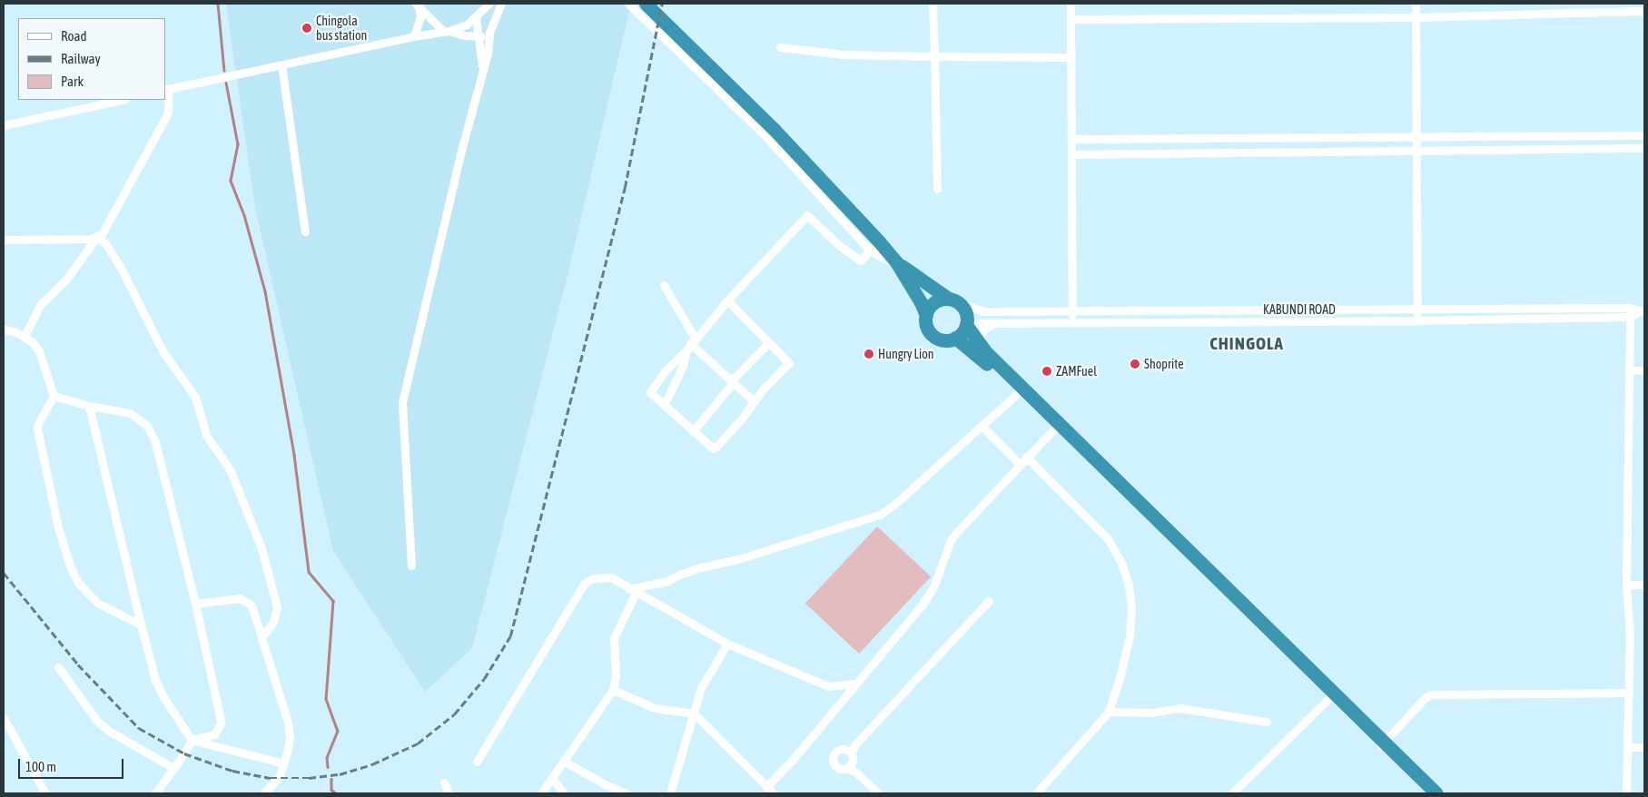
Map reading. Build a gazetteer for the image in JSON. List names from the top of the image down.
{
  "streets": {
    "street": ["KABUNDI ROAD"]
  },
  "districts": ["CHINGOLA"],
  "places": [
    "Chingola bus station",
    "Hungry Lion",
    "Shoprite",
    "ZAMFuel"
  ],
  "legend": ["Road", "Railway", "Park"],
  "scale_bar": "100 m"
}
